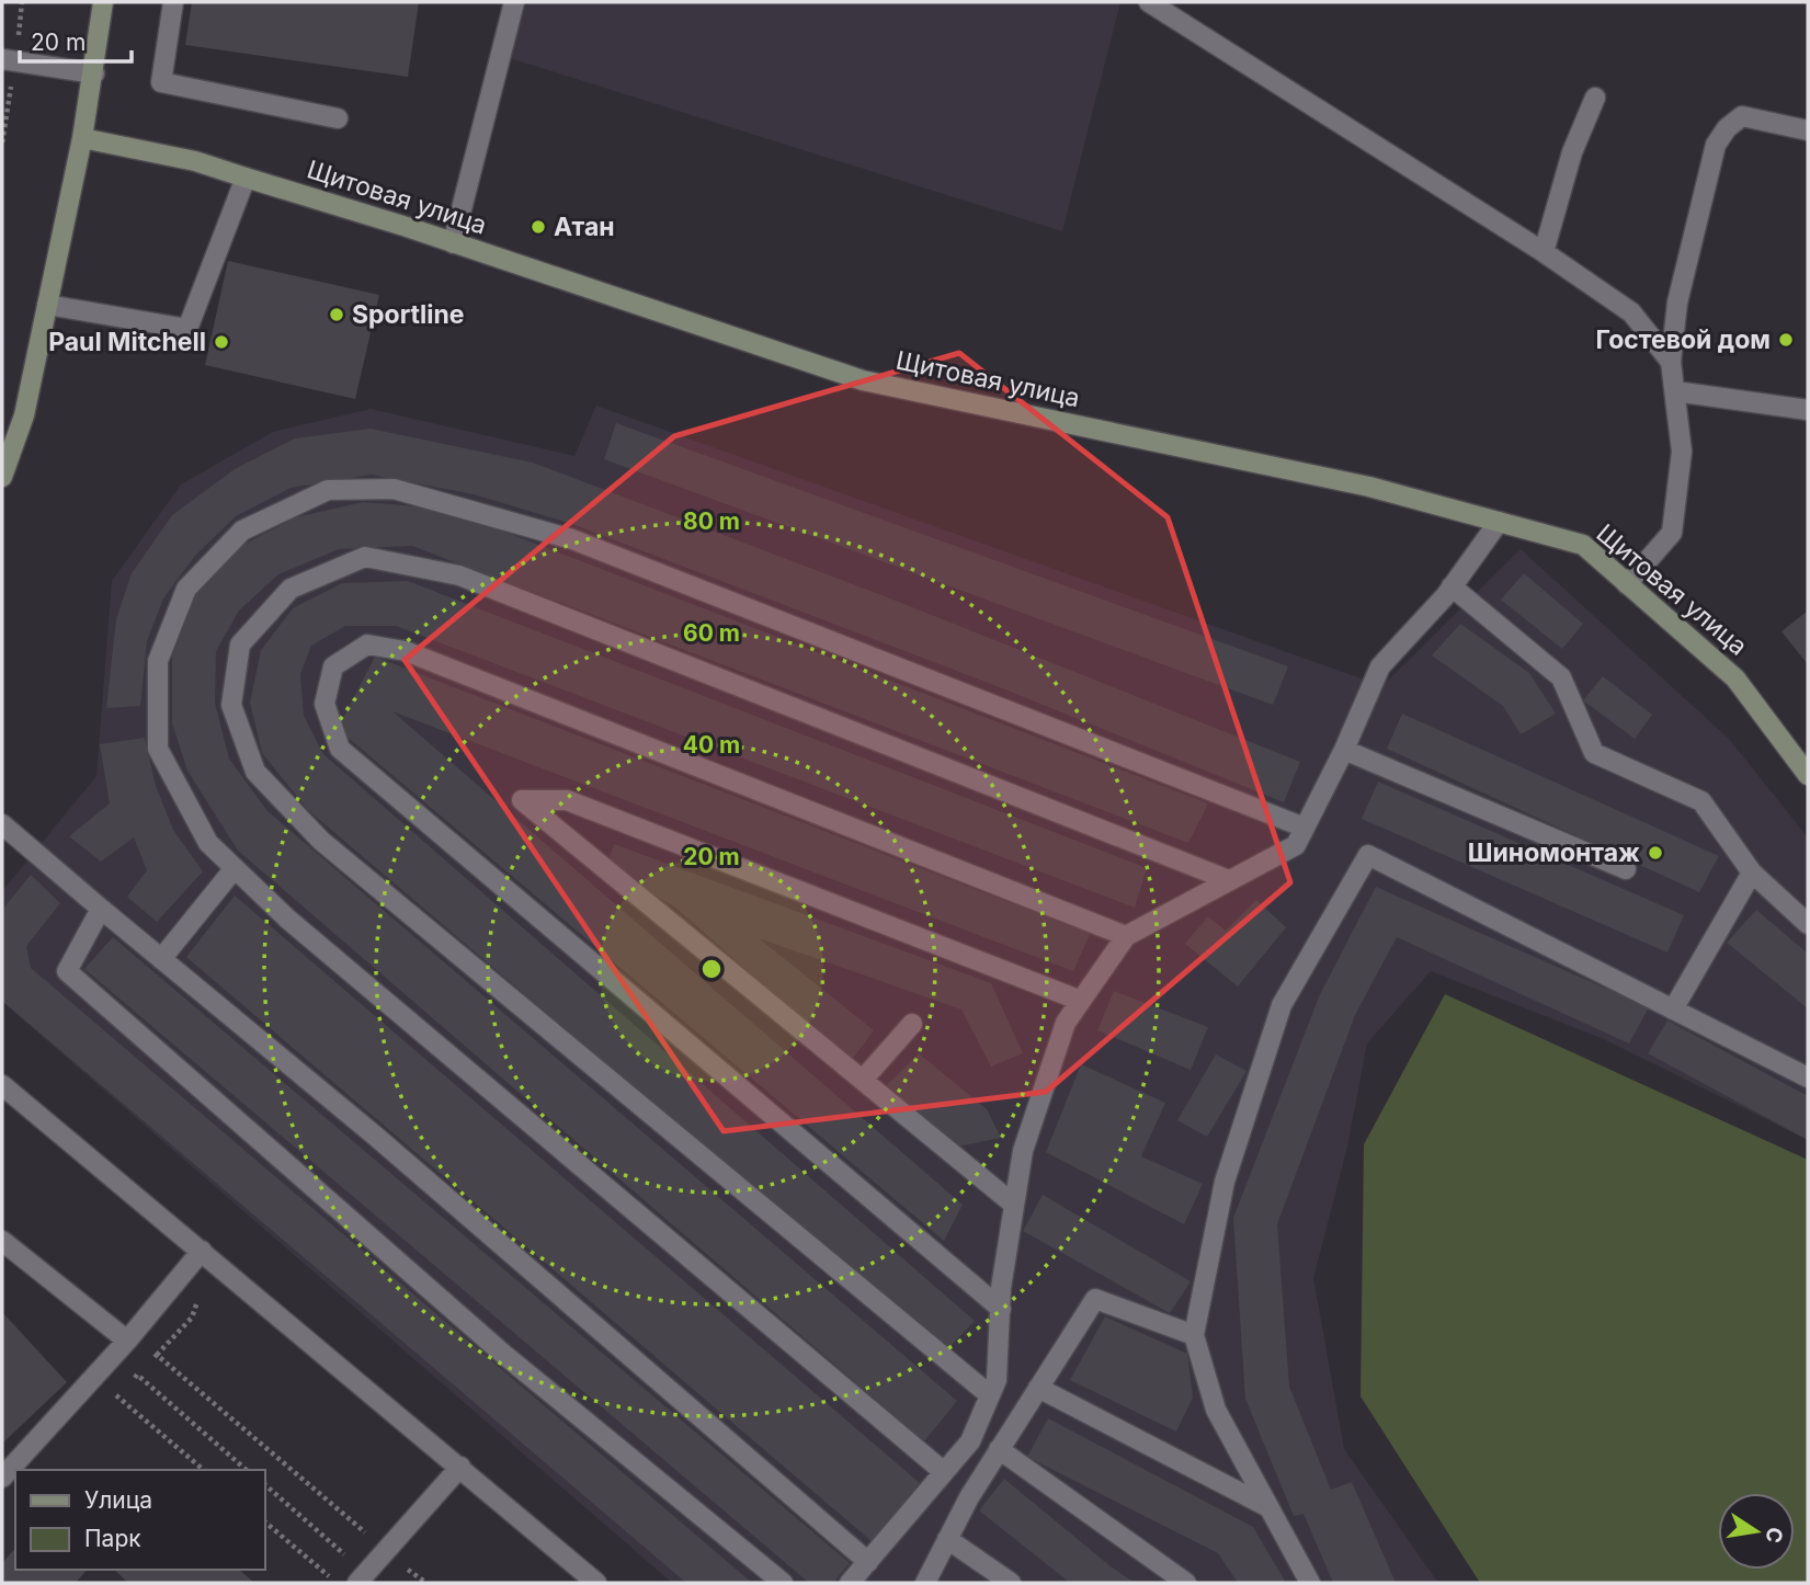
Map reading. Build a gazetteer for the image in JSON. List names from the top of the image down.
{
  "streets": {
    "street": ["Щитовая улица"]
  },
  "places": [
    "Атан",
    "Sportline",
    "Гостевой дом",
    "Paul Mitchell",
    "Шиномонтаж"
  ],
  "legend": ["Улица", "Парк"],
  "scale_bar": "20 m",
  "north": "right",
  "rings": [
    "80 m",
    "60 m",
    "40 m",
    "20 m"
  ]
}
